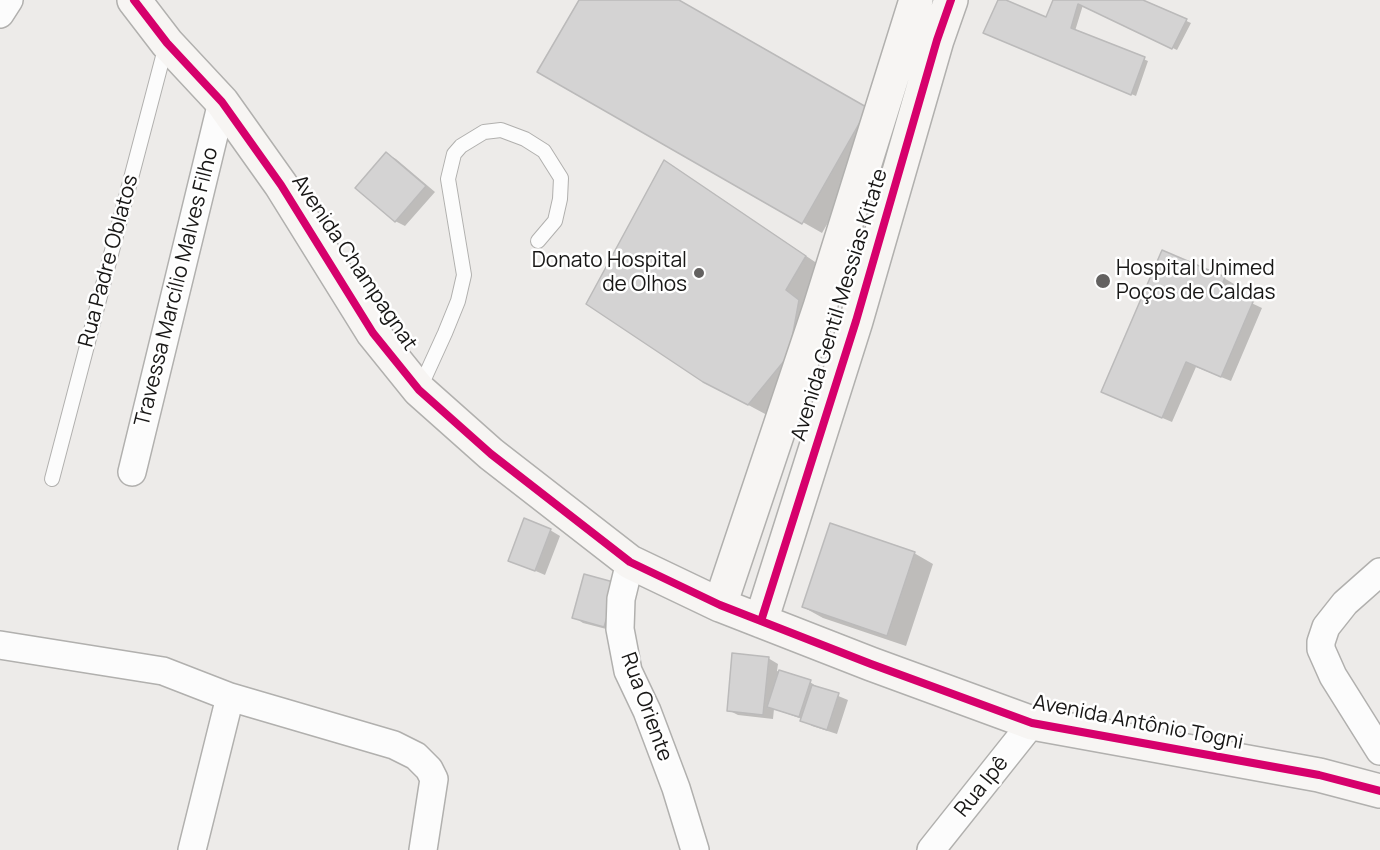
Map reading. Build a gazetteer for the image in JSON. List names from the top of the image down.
{
  "streets": {
    "street": [
      "Avenida Champagnat",
      "Travessa Marcílio Malves Filho",
      "Avenida Gentil Messias Kitate",
      "Rua Oriente",
      "Avenida Antônio Togni",
      "Rua Ipê"
    ],
    "lane": ["Rua Padre Oblatos"]
  },
  "crossings": [
    ["Rua Padre Oblatos", "Avenida Champagnat"],
    ["Avenida Champagnat", "Travessa Marcílio Malves Filho"],
    ["Avenida Champagnat", "Avenida Gentil Messias Kitate"],
    ["Avenida Champagnat", "Rua Oriente"],
    ["Avenida Champagnat", "Avenida Antônio Togni"],
    ["Avenida Gentil Messias Kitate", "Avenida Antônio Togni"],
    ["Avenida Antônio Togni", "Rua Ipê"]
  ],
  "places": ["Donato Hospital de Olhos", "Hospital Unimed Poços de Caldas"]
}
